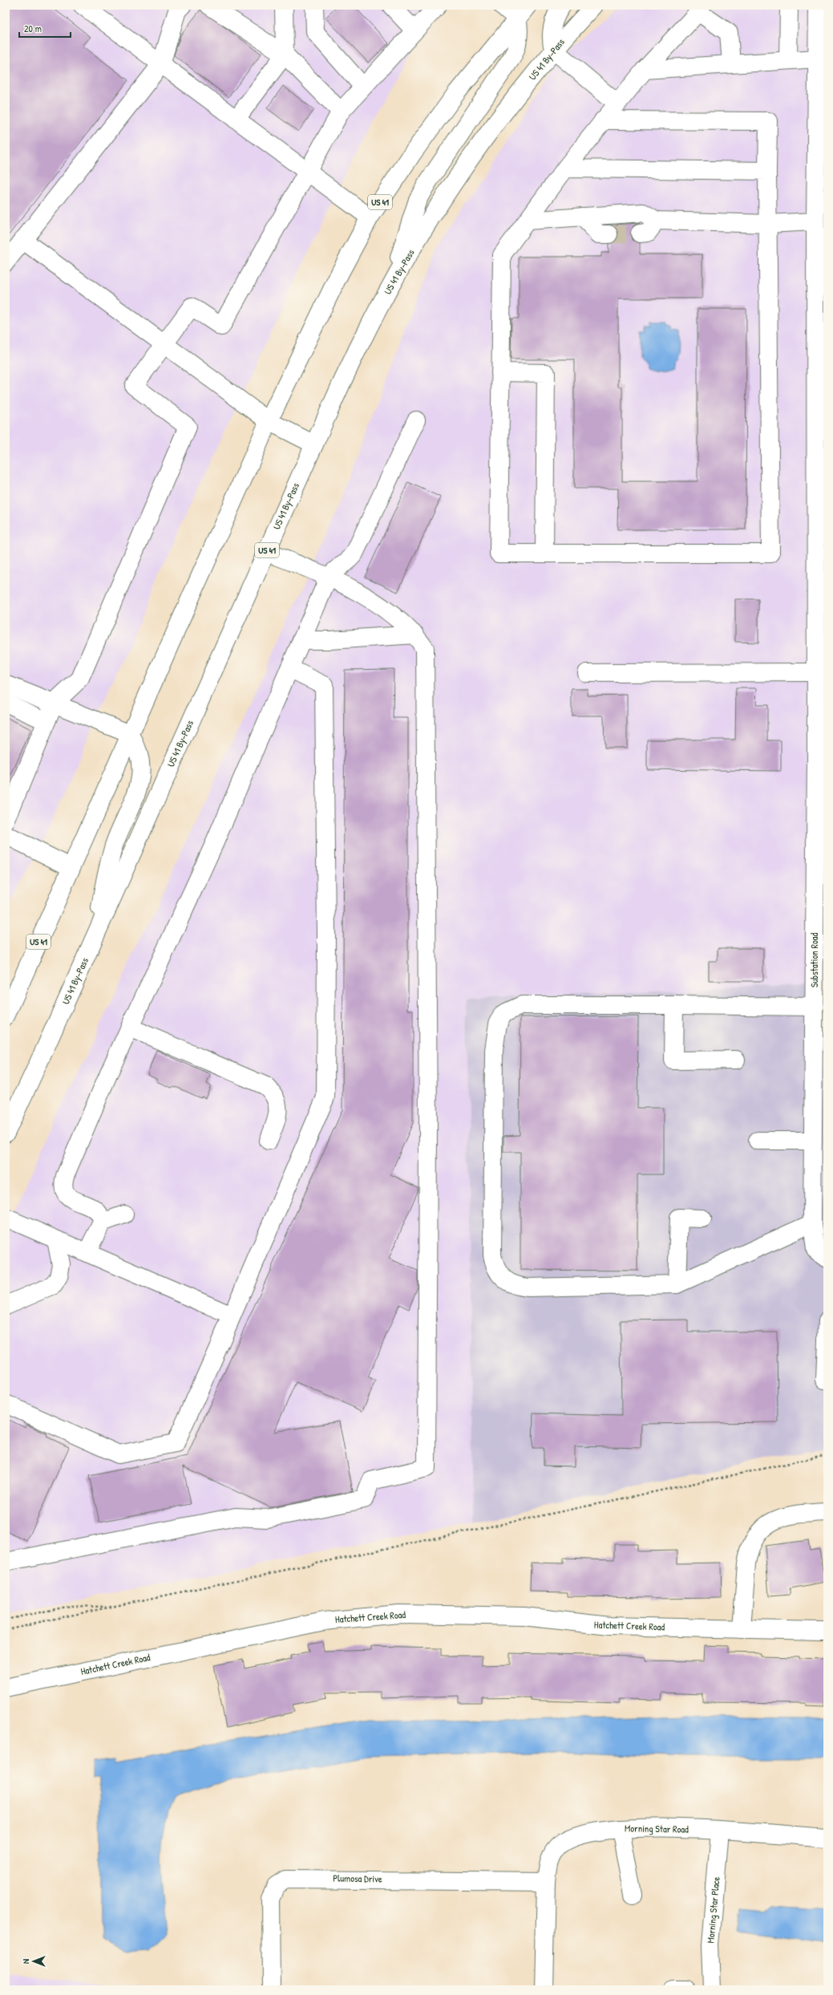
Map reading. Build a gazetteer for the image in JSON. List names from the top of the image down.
{
  "streets": {
    "street": [
      "US 41 By-Pass",
      "US 41",
      "Substation Road",
      "Hatchett Creek Road",
      "Morning Star Road",
      "Plumosa Drive",
      "Morning Star Place"
    ]
  },
  "crossings": [
    ["Morning Star Road", "Plumosa Drive"],
    ["Morning Star Road", "Morning Star Place"]
  ],
  "scale_bar": "20 m",
  "north": "left"
}
